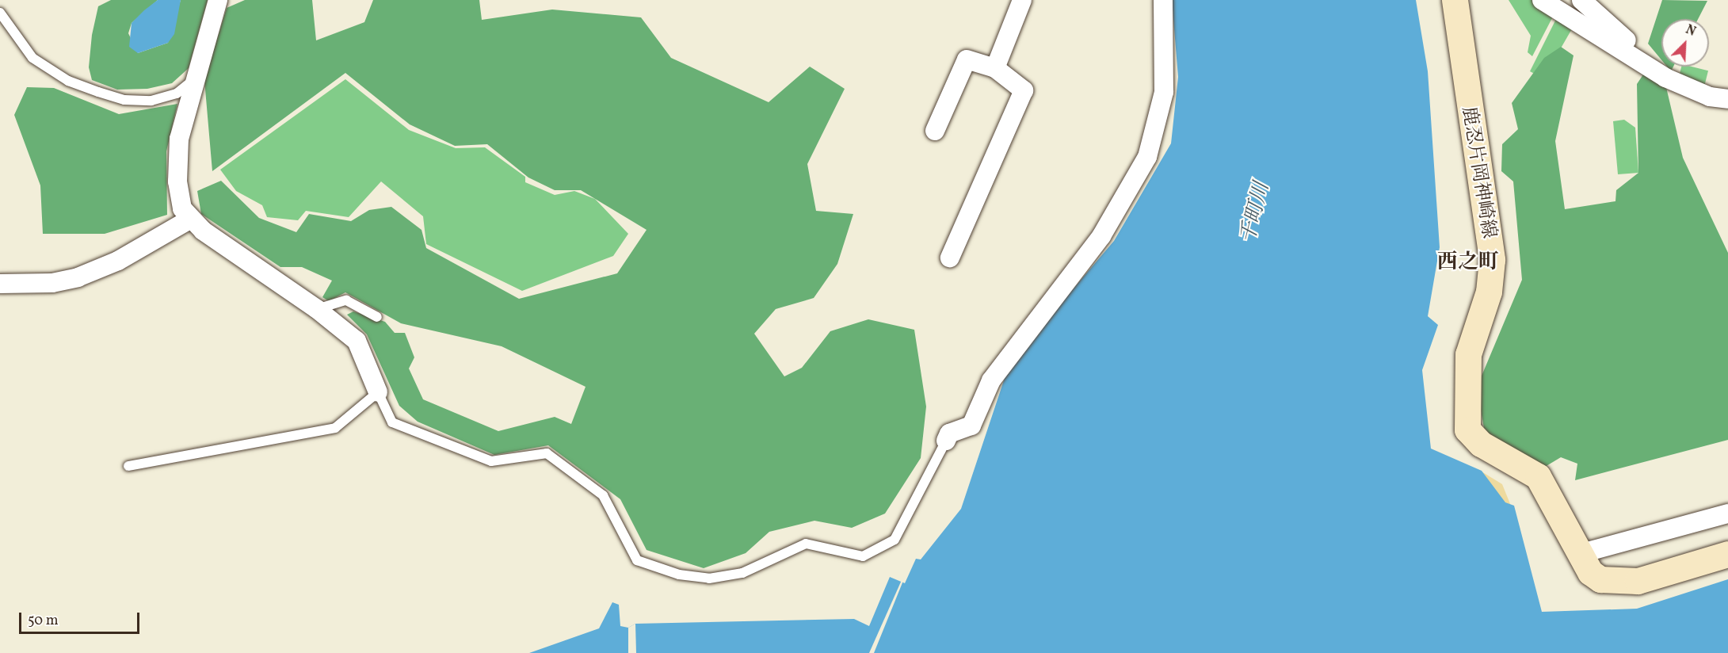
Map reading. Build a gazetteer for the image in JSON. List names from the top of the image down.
{
  "streets": {
    "main road": ["鹿忍片岡神崎線"]
  },
  "districts": ["西之町"],
  "water": ["千町川"],
  "scale_bar": "50 m",
  "north": "top right"
}
